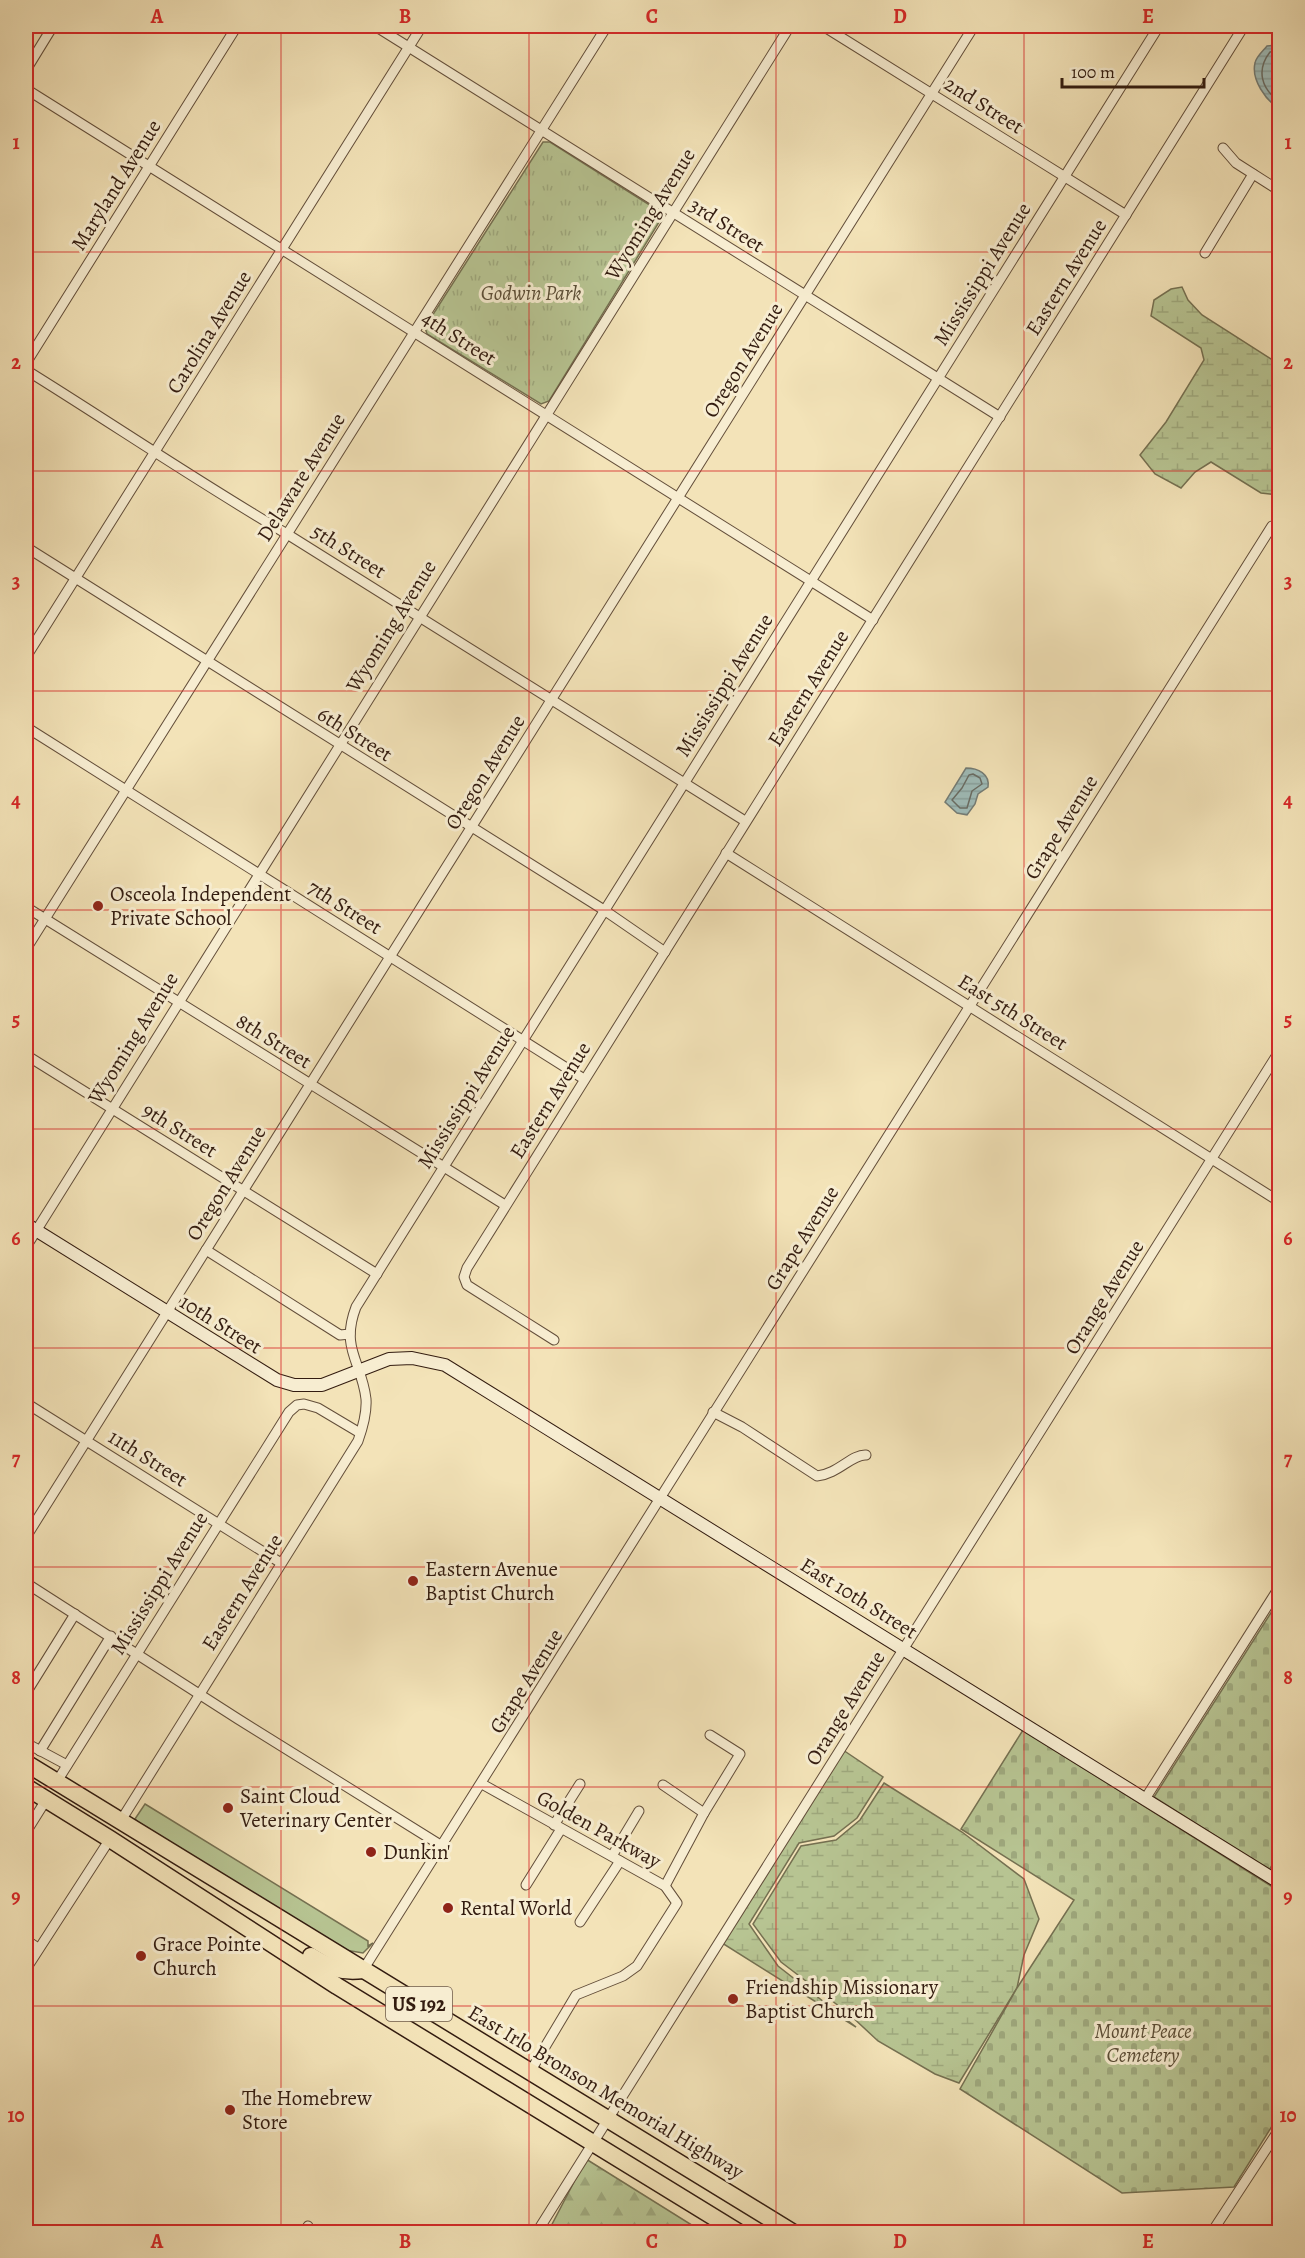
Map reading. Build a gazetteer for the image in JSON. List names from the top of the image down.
{
  "streets": {
    "highway": ["US 192", "East Irlo Bronson Memorial Highway"],
    "street": [
      "2nd Street",
      "Maryland Avenue",
      "Wyoming Avenue",
      "3rd Street",
      "Mississippi Avenue",
      "Eastern Avenue",
      "Carolina Avenue",
      "4th Street",
      "Oregon Avenue",
      "Delaware Avenue",
      "5th Street",
      "6th Street",
      "Grape Avenue",
      "7th Street",
      "East 5th Street",
      "8th Street",
      "9th Street",
      "Orange Avenue",
      "10th Street",
      "11th Street",
      "East 10th Street",
      "Golden Parkway"
    ]
  },
  "crossings": [
    ["2nd Street", "Mississippi Avenue"],
    ["2nd Street", "Eastern Avenue"],
    ["2nd Street", "Oregon Avenue"],
    ["Maryland Avenue", "4th Street"],
    ["Wyoming Avenue", "3rd Street"],
    ["Wyoming Avenue", "4th Street"],
    ["Wyoming Avenue", "5th Street"],
    ["Wyoming Avenue", "6th Street"],
    ["Wyoming Avenue", "7th Street"],
    ["Wyoming Avenue", "8th Street"],
    ["Wyoming Avenue", "9th Street"],
    ["Wyoming Avenue", "10th Street"],
    ["3rd Street", "Mississippi Avenue"],
    ["3rd Street", "Eastern Avenue"],
    ["3rd Street", "Carolina Avenue"],
    ["3rd Street", "Oregon Avenue"],
    ["3rd Street", "Delaware Avenue"],
    ["Mississippi Avenue", "Eastern Avenue"],
    ["Mississippi Avenue", "4th Street"],
    ["Mississippi Avenue", "5th Street"],
    ["Mississippi Avenue", "6th Street"],
    ["Mississippi Avenue", "7th Street"],
    ["Mississippi Avenue", "8th Street"],
    ["Mississippi Avenue", "9th Street"],
    ["Mississippi Avenue", "10th Street"],
    ["Mississippi Avenue", "11th Street"],
    ["Mississippi Avenue", "US 192"],
    ["Eastern Avenue", "4th Street"],
    ["Eastern Avenue", "5th Street"],
    ["Eastern Avenue", "6th Street"],
    ["Eastern Avenue", "7th Street"],
    ["Eastern Avenue", "East 5th Street"],
    ["Eastern Avenue", "8th Street"],
    ["Eastern Avenue", "10th Street"],
    ["Eastern Avenue", "11th Street"],
    ["Eastern Avenue", "US 192"],
    ["Eastern Avenue", "East Irlo Bronson Memorial Highway"],
    ["Carolina Avenue", "4th Street"],
    ["Carolina Avenue", "5th Street"],
    ["Carolina Avenue", "6th Street"],
    ["4th Street", "Oregon Avenue"],
    ["4th Street", "Delaware Avenue"],
    ["Oregon Avenue", "5th Street"],
    ["Oregon Avenue", "6th Street"],
    ["Oregon Avenue", "7th Street"],
    ["Oregon Avenue", "8th Street"],
    ["Oregon Avenue", "9th Street"],
    ["Oregon Avenue", "10th Street"],
    ["Oregon Avenue", "11th Street"],
    ["Delaware Avenue", "5th Street"],
    ["Delaware Avenue", "6th Street"],
    ["Delaware Avenue", "7th Street"],
    ["Delaware Avenue", "8th Street"],
    ["Grape Avenue", "East 5th Street"],
    ["Grape Avenue", "East 10th Street"],
    ["Grape Avenue", "Golden Parkway"],
    ["Grape Avenue", "East Irlo Bronson Memorial Highway"],
    ["East 5th Street", "Orange Avenue"],
    ["Orange Avenue", "East 10th Street"],
    ["Orange Avenue", "US 192"],
    ["Orange Avenue", "East Irlo Bronson Memorial Highway"],
    ["10th Street", "East 10th Street"],
    ["Golden Parkway", "East Irlo Bronson Memorial Highway"],
    ["US 192", "East Irlo Bronson Memorial Highway"]
  ],
  "parks": ["Godwin Park", "Mount Peace Cemetery"],
  "places": [
    "Osceola Independent Private School",
    "Eastern Avenue Baptist Church",
    "Saint Cloud Veterinary Center",
    "Dunkin'",
    "Rental World",
    "Grace Pointe Church",
    "Friendship Missionary Baptist Church",
    "The Homebrew Store"
  ],
  "scale_bar": "100 m",
  "grid": {
    "columns": [
      "A",
      "B",
      "C",
      "D",
      "E"
    ],
    "rows": [
      "1",
      "2",
      "3",
      "4",
      "5",
      "6",
      "7",
      "8",
      "9",
      "10"
    ]
  }
}
